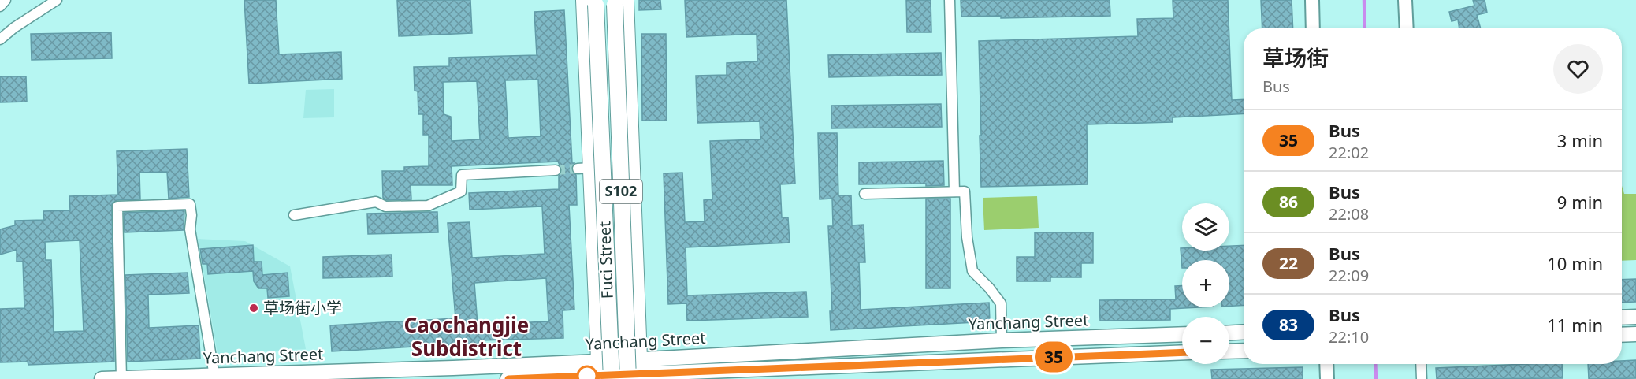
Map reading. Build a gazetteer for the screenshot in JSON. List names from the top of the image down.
{
  "streets": {
    "main road": ["S102", "Fuci Street", "Yanchang Street"]
  },
  "crossings": [
    ["Fuci Street", "Yanchang Street"]
  ],
  "districts": ["Caochangjie Subdistrict"],
  "places": ["草场街小学"],
  "lines": ["bus line 35"],
  "page": {
    "on_map": "35",
    "heading": ["草场街", "Bus"],
    "list": [
      {
        "mark": "35",
        "name": "Bus",
        "note": "22:02",
        "value": "3 min"
      },
      {
        "mark": "86",
        "name": "Bus",
        "note": "22:08",
        "value": "9 min"
      },
      {
        "mark": "22",
        "name": "Bus",
        "note": "22:09",
        "value": "10 min"
      },
      {
        "mark": "83",
        "name": "Bus",
        "note": "22:10",
        "value": "11 min"
      }
    ],
    "map_buttons": ["+", "−"]
  }
}
